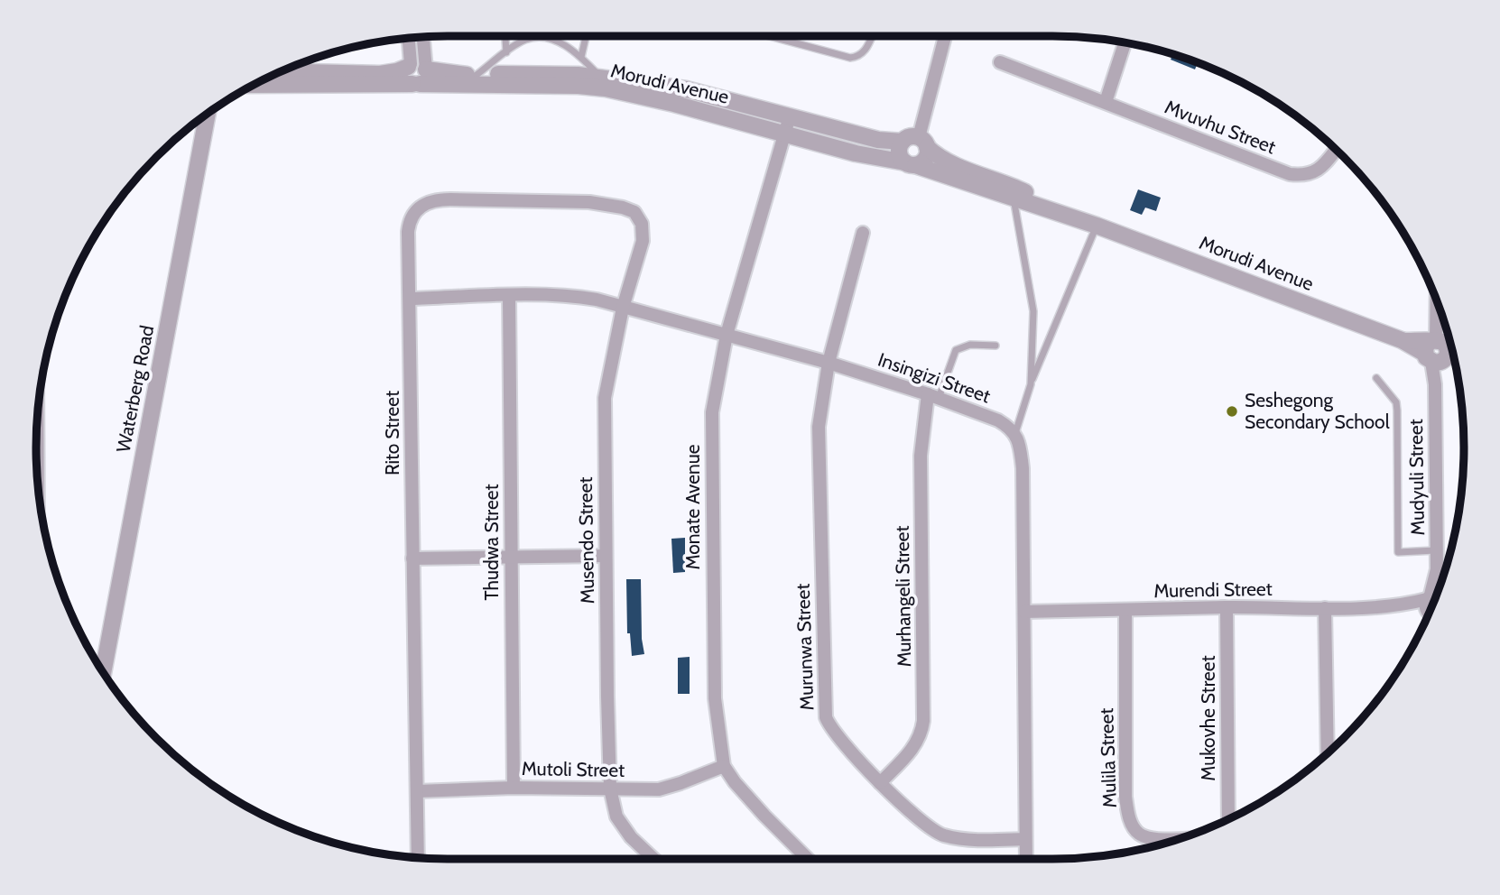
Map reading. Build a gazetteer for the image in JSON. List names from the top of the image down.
{
  "streets": {
    "street": [
      "Morudi Avenue",
      "Mvuvhu Street",
      "Insingizi Street",
      "Waterberg Road",
      "Rito Street",
      "Mudyuli Street",
      "Monate Avenue",
      "Musendo Street",
      "Thudwa Street",
      "Murendi Street",
      "Murhangeli Street",
      "Murunwa Street",
      "Mukovhe Street",
      "Mulila Street",
      "Mutoli Street"
    ]
  },
  "crossings": [
    ["Morudi Avenue", "Mudyuli Street"],
    ["Morudi Avenue", "Monate Avenue"],
    ["Insingizi Street", "Rito Street"],
    ["Insingizi Street", "Monate Avenue"],
    ["Insingizi Street", "Musendo Street"],
    ["Insingizi Street", "Thudwa Street"],
    ["Insingizi Street", "Murhangeli Street"],
    ["Insingizi Street", "Murunwa Street"],
    ["Rito Street", "Musendo Street"],
    ["Rito Street", "Mutoli Street"],
    ["Monate Avenue", "Mutoli Street"],
    ["Musendo Street", "Mutoli Street"],
    ["Thudwa Street", "Mutoli Street"],
    ["Murendi Street", "Mukovhe Street"],
    ["Murendi Street", "Mulila Street"],
    ["Murhangeli Street", "Murunwa Street"]
  ],
  "places": ["Seshegong Secondary School"]
}
